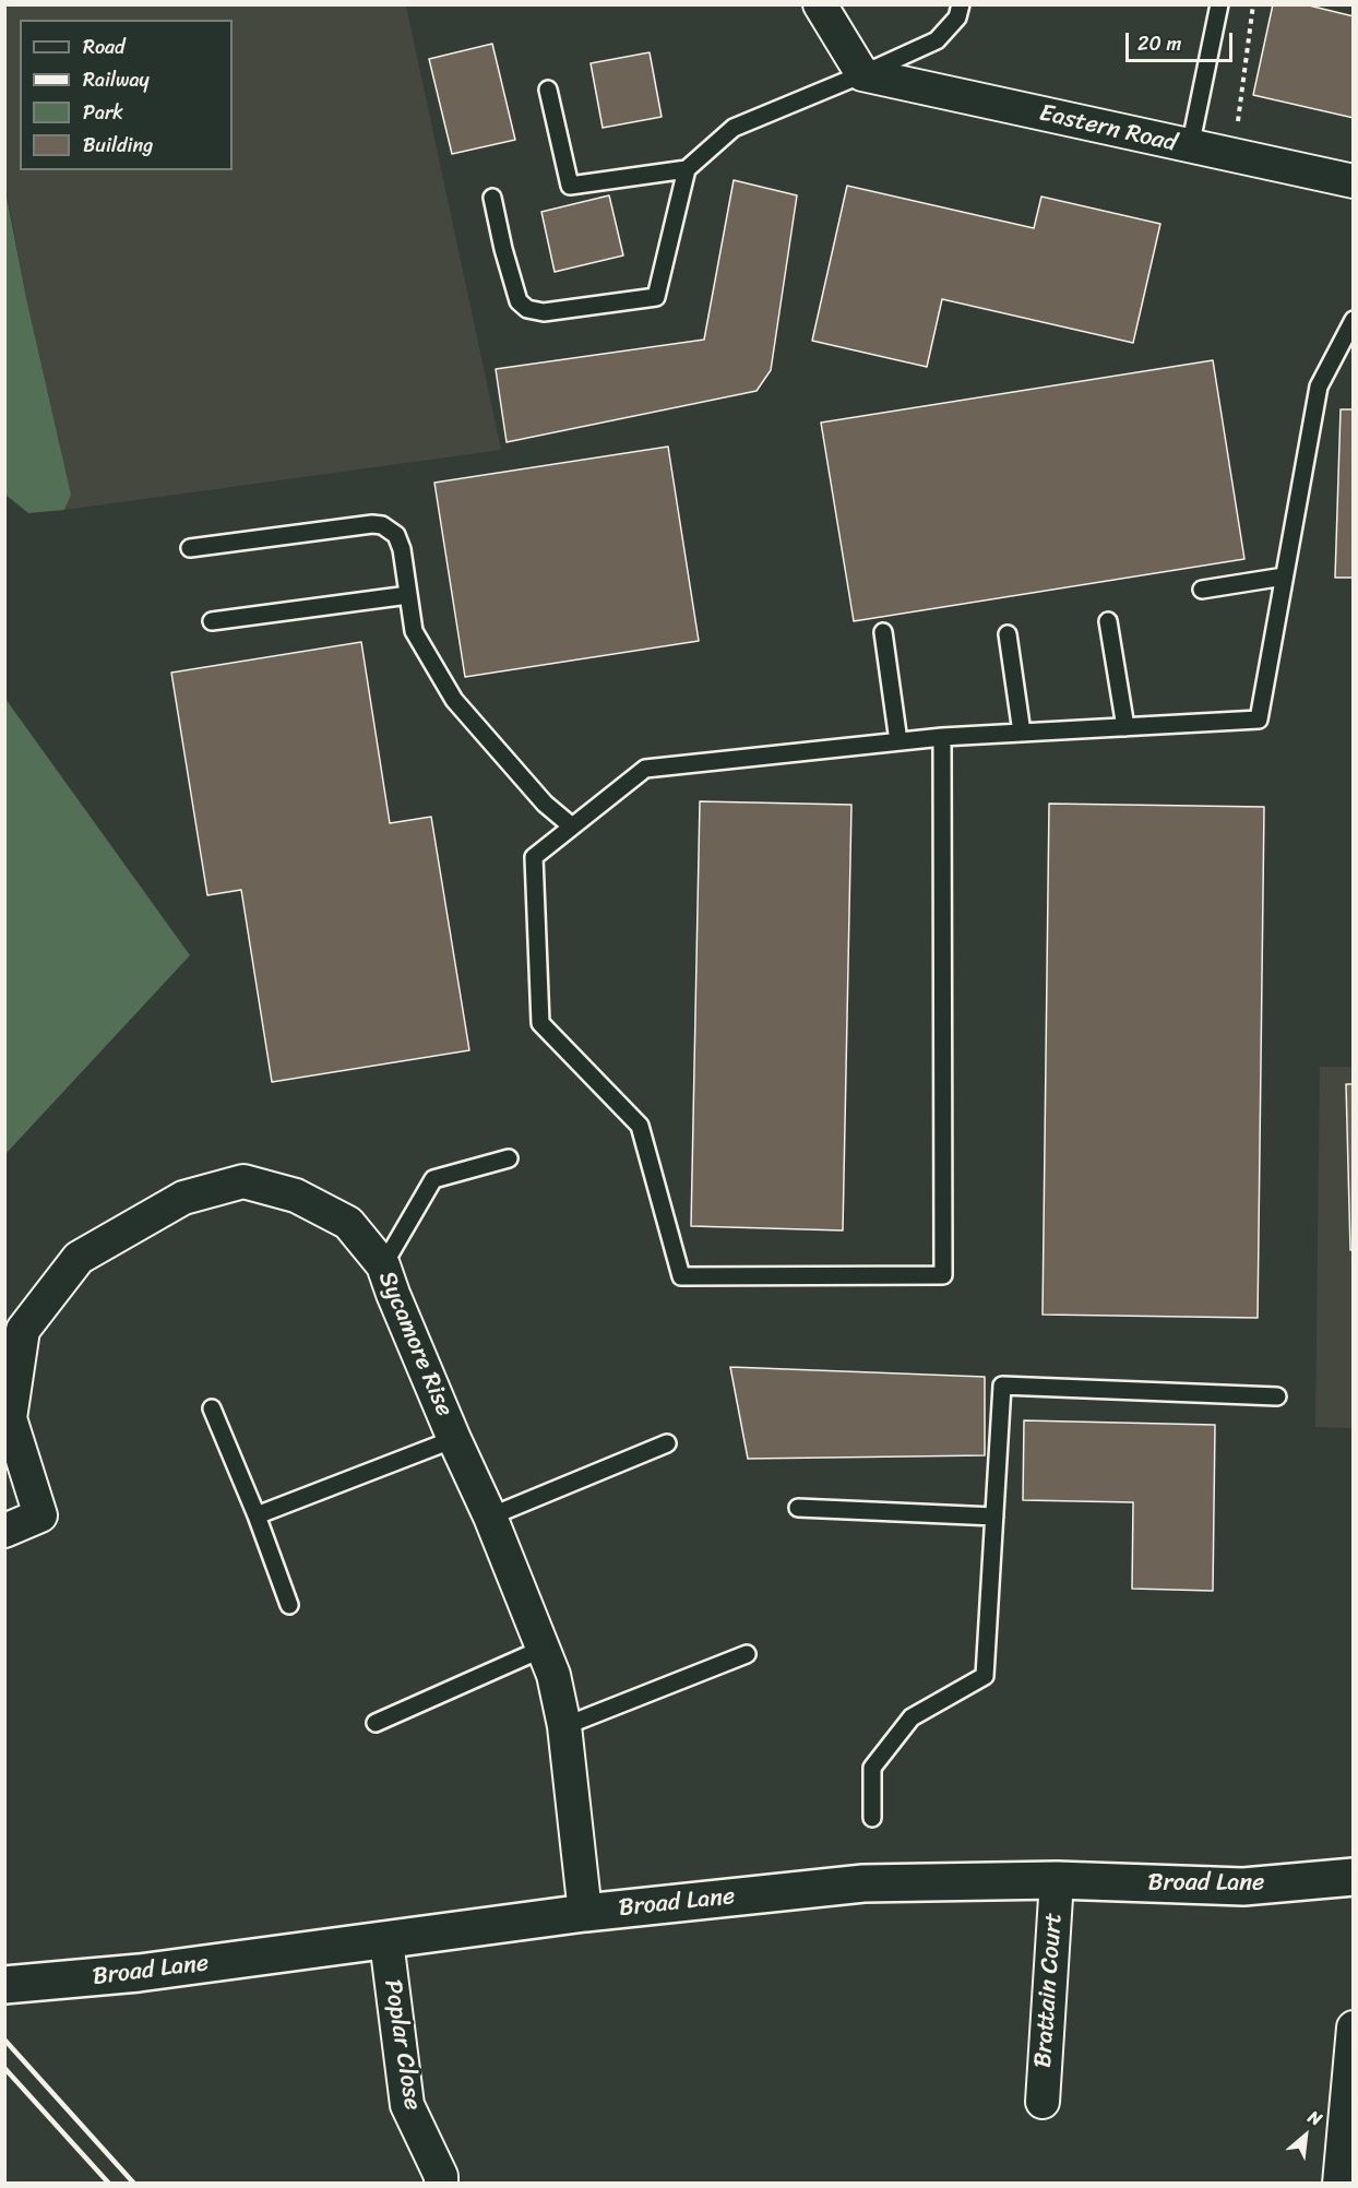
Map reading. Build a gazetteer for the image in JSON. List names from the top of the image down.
{
  "streets": {
    "street": [
      "Eastern Road",
      "Sycamore Rise",
      "Broad Lane",
      "Brattain Court",
      "Poplar Close"
    ]
  },
  "crossings": [
    ["Sycamore Rise", "Broad Lane"],
    ["Broad Lane", "Brattain Court"],
    ["Broad Lane", "Poplar Close"]
  ],
  "legend": [
    "Road",
    "Railway",
    "Park",
    "Building"
  ],
  "scale_bar": "20 m",
  "north": "top right"
}
